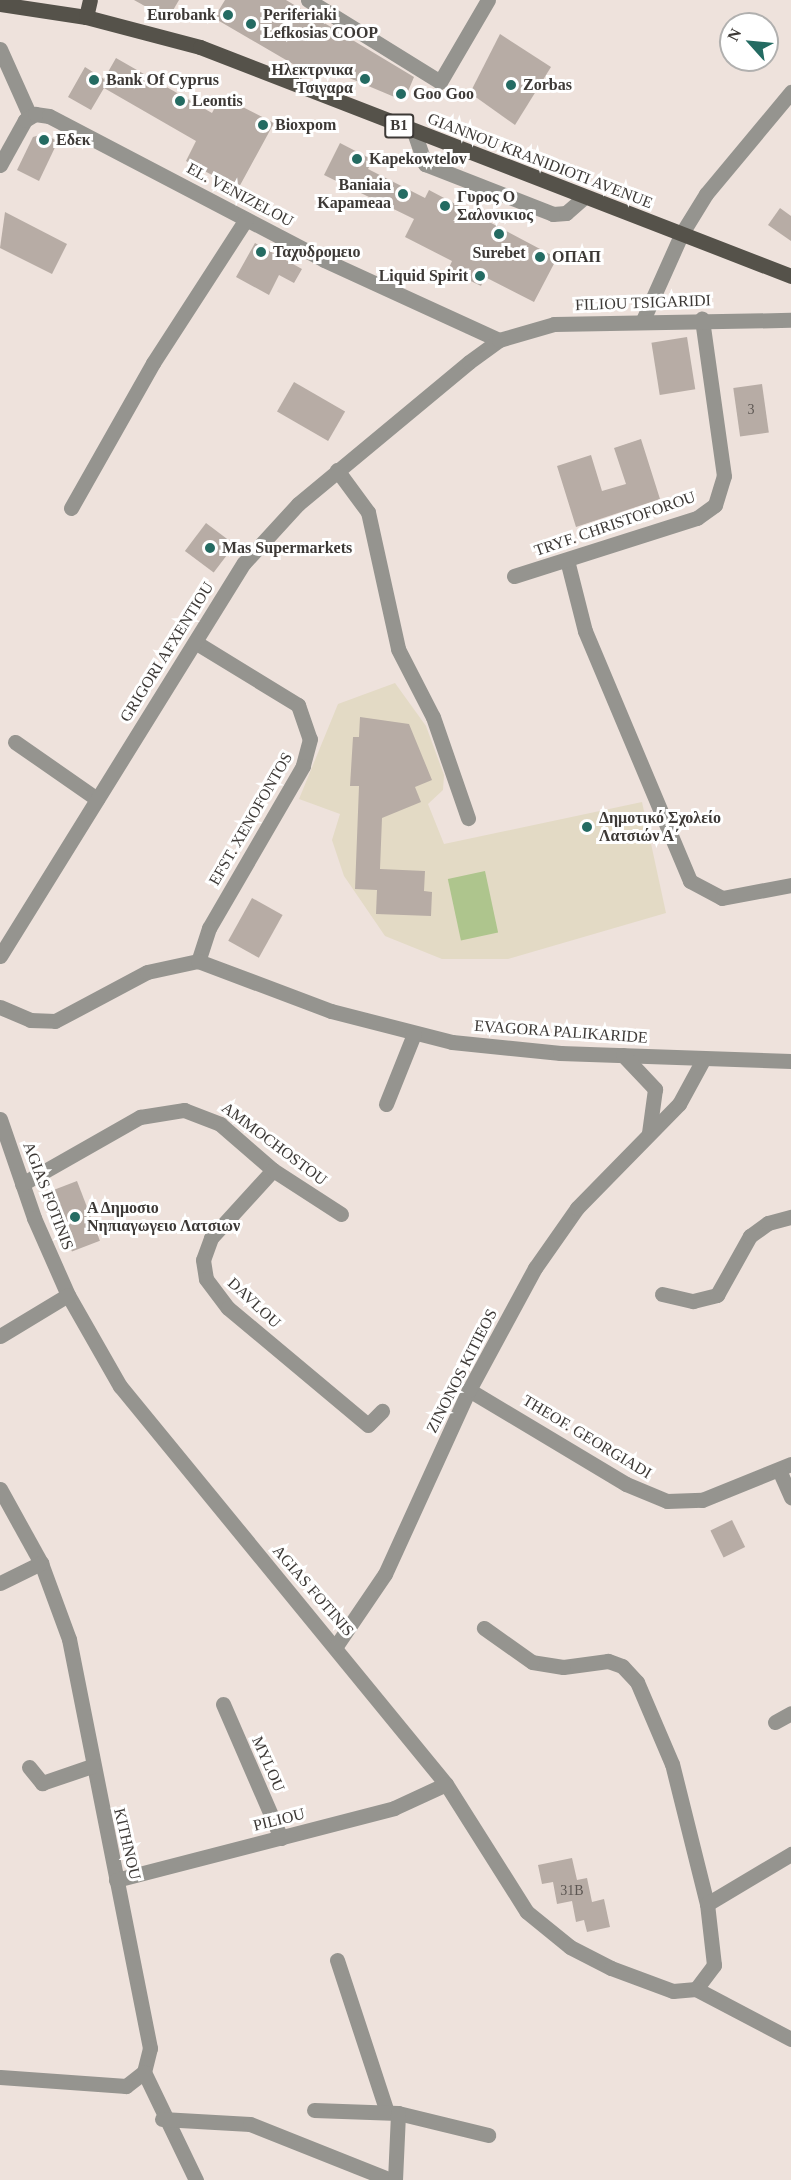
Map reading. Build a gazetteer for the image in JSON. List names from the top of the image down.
{
  "streets": {
    "main road": ["B1", "GIANNOU KRANIDIOTI AVENUE"],
    "street": [
      "EL. VENIZELOU",
      "FILIOU TSIGARIDI",
      "TRYF. CHRISTOFOROU",
      "GRIGORI AFXENTIOU",
      "EFST. XENOFONTOS",
      "EVAGORA PALIKARIDE",
      "AMMOCHOSTOU",
      "AGIAS FOTINIS",
      "DAVLOU",
      "ZINONOS KITIEOS",
      "THEOF. GEORGIADI",
      "MYLOU",
      "PILIOU",
      "KITHNOU"
    ]
  },
  "crossings": [
    ["EL. VENIZELOU", "FILIOU TSIGARIDI"],
    ["EL. VENIZELOU", "GRIGORI AFXENTIOU"],
    ["FILIOU TSIGARIDI", "TRYF. CHRISTOFOROU"],
    ["FILIOU TSIGARIDI", "GRIGORI AFXENTIOU"],
    ["GRIGORI AFXENTIOU", "EFST. XENOFONTOS"],
    ["EFST. XENOFONTOS", "EVAGORA PALIKARIDE"],
    ["EVAGORA PALIKARIDE", "ZINONOS KITIEOS"],
    ["AMMOCHOSTOU", "AGIAS FOTINIS"],
    ["AMMOCHOSTOU", "DAVLOU"],
    ["AGIAS FOTINIS", "ZINONOS KITIEOS"],
    ["AGIAS FOTINIS", "PILIOU"],
    ["ZINONOS KITIEOS", "THEOF. GEORGIADI"],
    ["MYLOU", "PILIOU"],
    ["PILIOU", "KITHNOU"]
  ],
  "places": [
    "Eurobank",
    "Periferiaki Lefkosias COOP",
    "Ηλεκτρνικα Τσιγαρα",
    "Bank Of Cyprus",
    "Zorbas",
    "Goo Goo",
    "Leontis",
    "Bioxpom",
    "Εδεκ",
    "Kapekowtelov",
    "Baniaia Kapameaa",
    "Γυρος Ο Σαλονικιος",
    "Surebet",
    "Ταχυδρομειο",
    "ΟΠΑΠ",
    "Liquid Spirit",
    "Mas Supermarkets",
    "Δημοτικό Σχολείο Λατσιών Α΄",
    "Α Δημοσιο Νηπιαγωγειο Λατσιων"
  ],
  "house_numbers": ["3", "31B"],
  "north": "top left"
}
